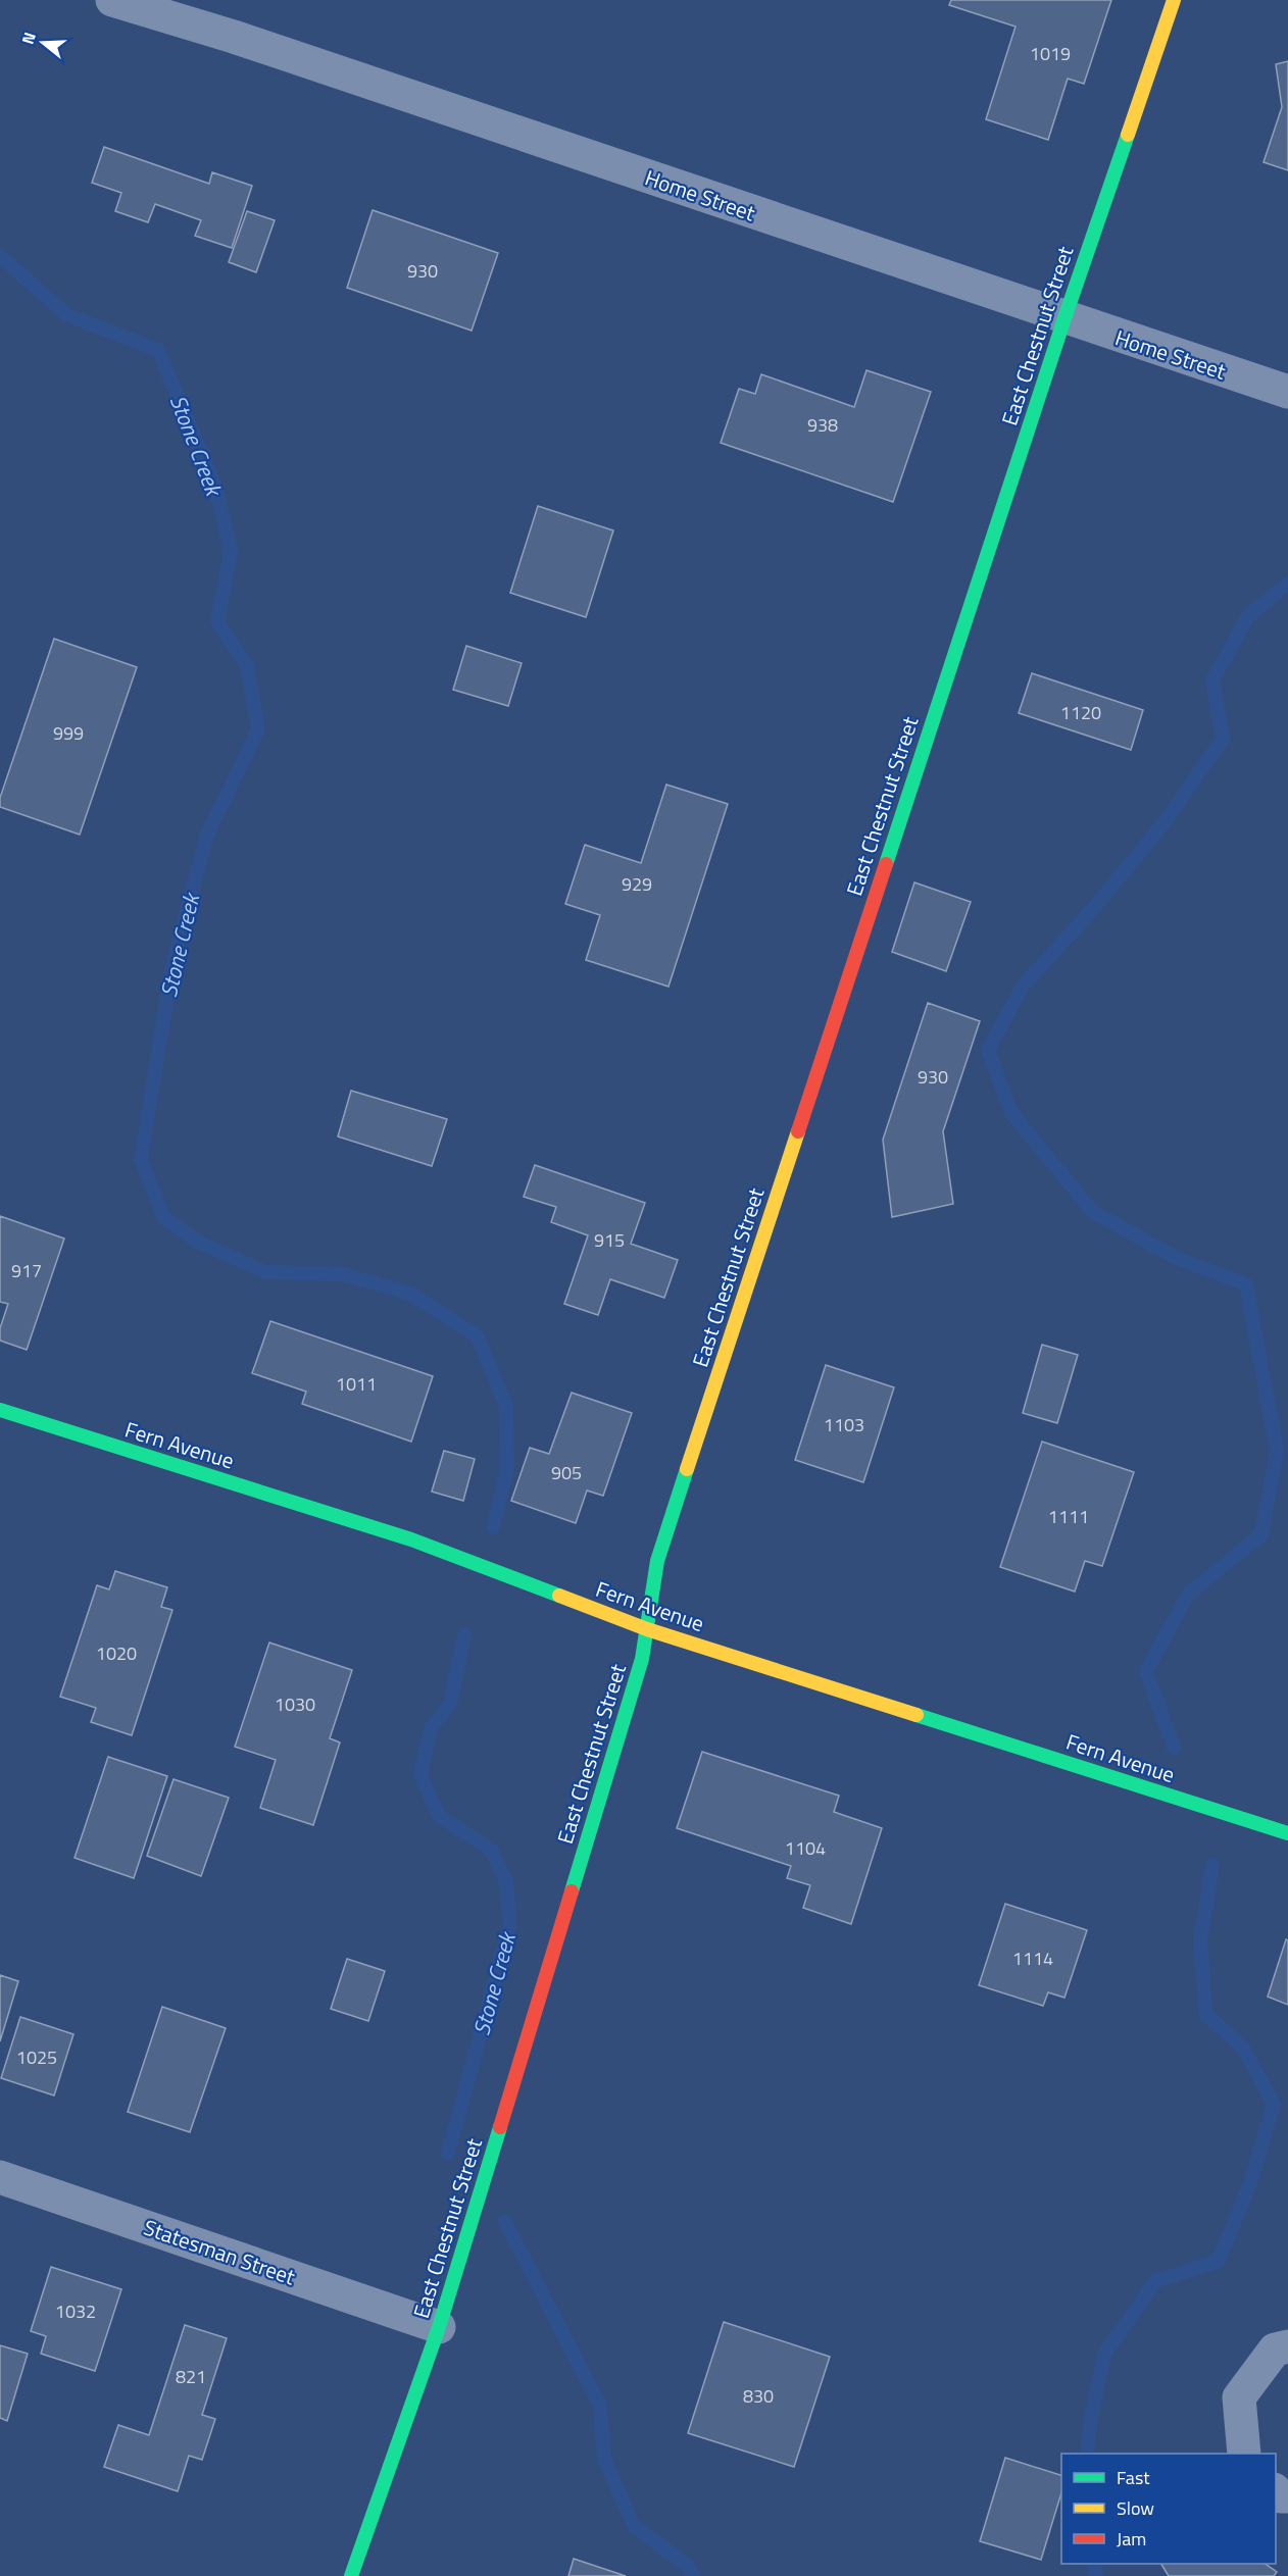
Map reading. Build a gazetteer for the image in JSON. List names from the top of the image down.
{
  "streets": {
    "street": [
      "Home Street",
      "East Chestnut Street",
      "Fern Avenue",
      "Statesman Street"
    ]
  },
  "crossings": [
    ["Home Street", "East Chestnut Street"],
    ["East Chestnut Street", "Fern Avenue"],
    ["East Chestnut Street", "Statesman Street"]
  ],
  "water": ["Stone Creek"],
  "house_numbers": [
    "1019",
    "930",
    "938",
    "1120",
    "999",
    "929",
    "930",
    "915",
    "917",
    "1011",
    "1103",
    "905",
    "1111",
    "1020",
    "1030",
    "1104",
    "1114",
    "1025",
    "1032",
    "821",
    "830"
  ],
  "legend": ["Fast", "Slow", "Jam"],
  "north": "left"
}
